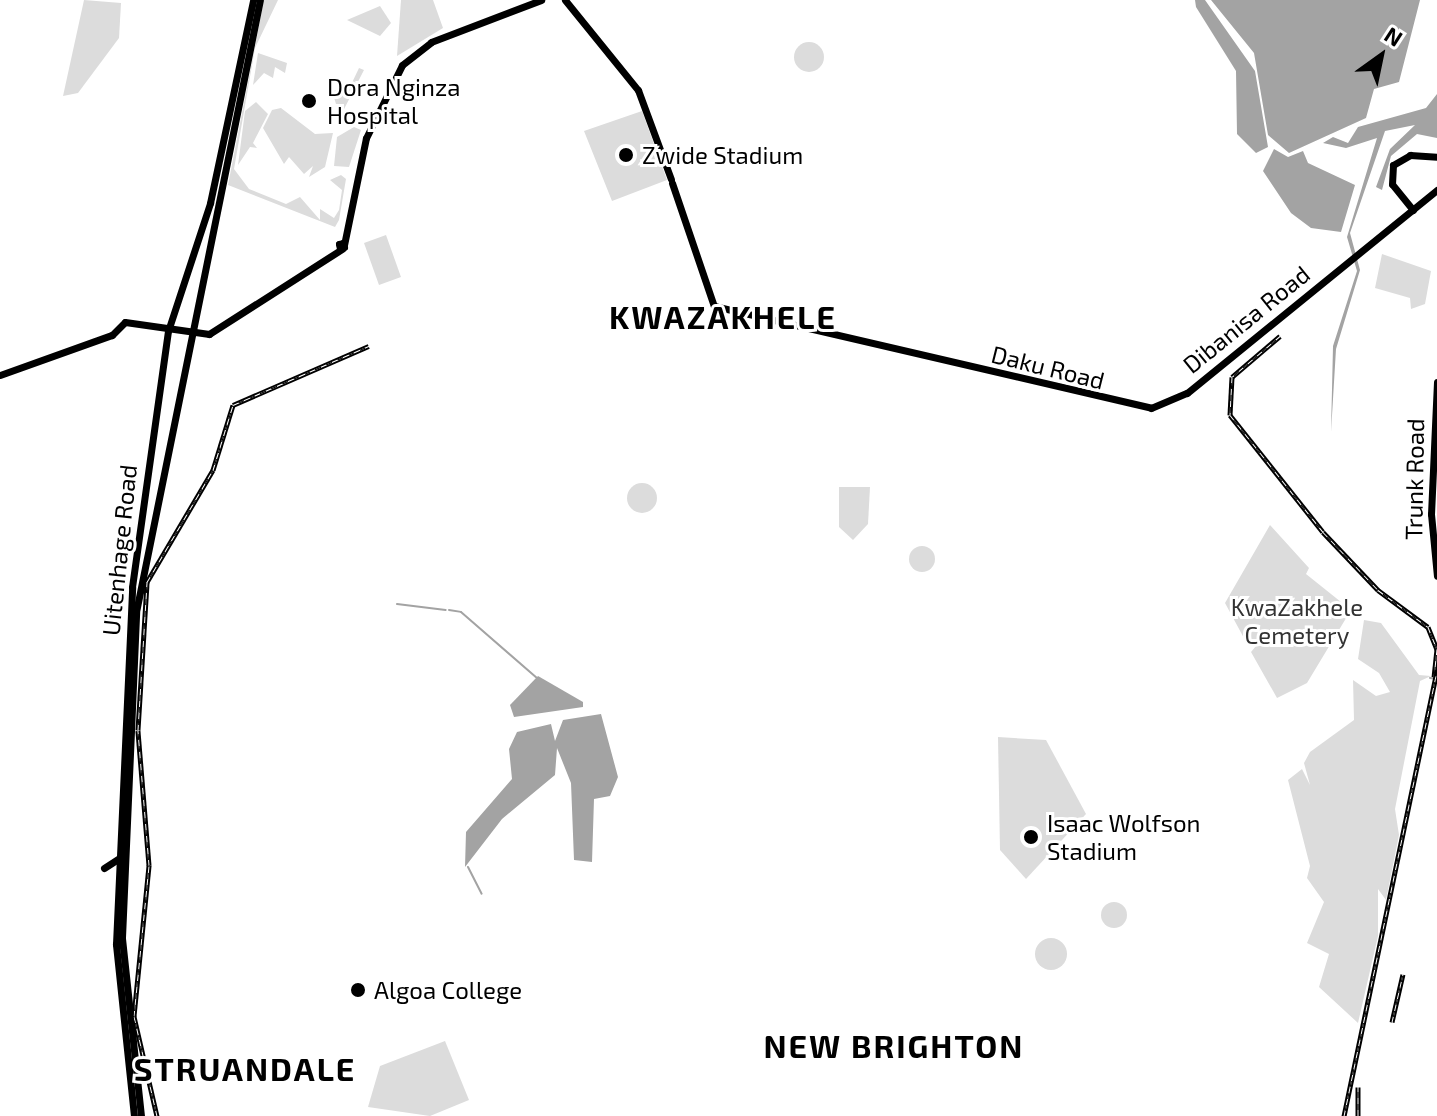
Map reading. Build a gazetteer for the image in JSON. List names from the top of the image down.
{
  "streets": {
    "main road": [
      "Dibanisa Road",
      "Daku Road",
      "Trunk Road",
      "Uitenhage Road"
    ]
  },
  "crossings": [
    ["Dibanisa Road", "Daku Road"]
  ],
  "districts": ["KWAZAKHELE", "NEW BRIGHTON", "STRUANDALE"],
  "parks": ["KwaZakhele Cemetery"],
  "places": [
    "Dora Nginza Hospital",
    "Zwide Stadium",
    "Isaac Wolfson Stadium",
    "Algoa College"
  ],
  "north": "top right"
}
